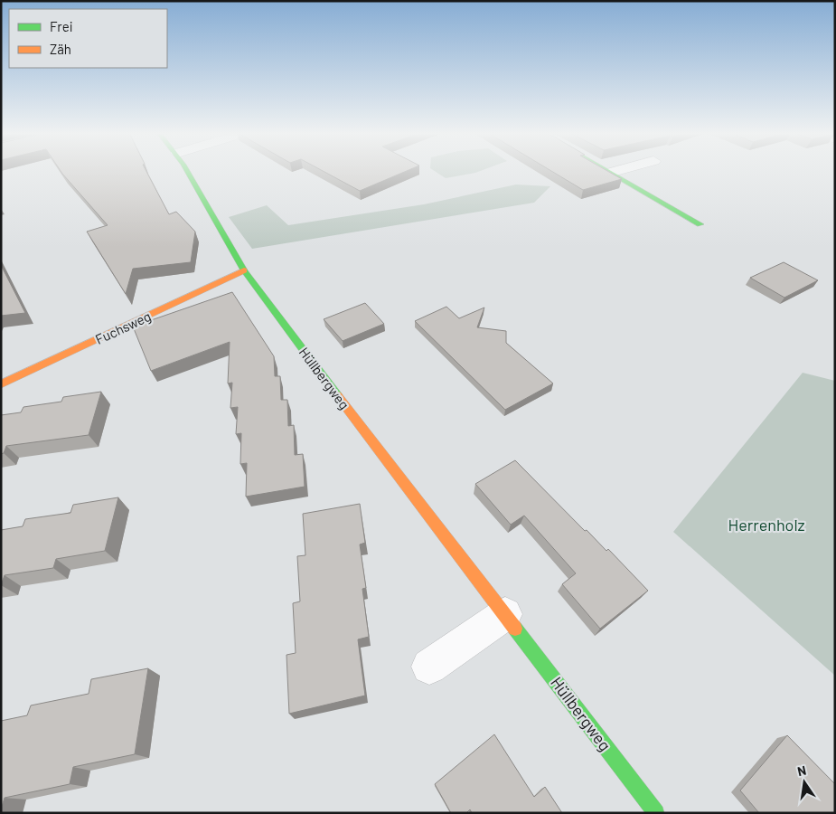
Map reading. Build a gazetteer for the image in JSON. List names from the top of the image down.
{
  "streets": {
    "street": ["Fuchsweg", "Hüllbergweg"]
  },
  "crossings": [
    ["Fuchsweg", "Hüllbergweg"]
  ],
  "parks": ["Herrenholz"],
  "legend": ["Frei", "Zäh"],
  "north": "top"
}
